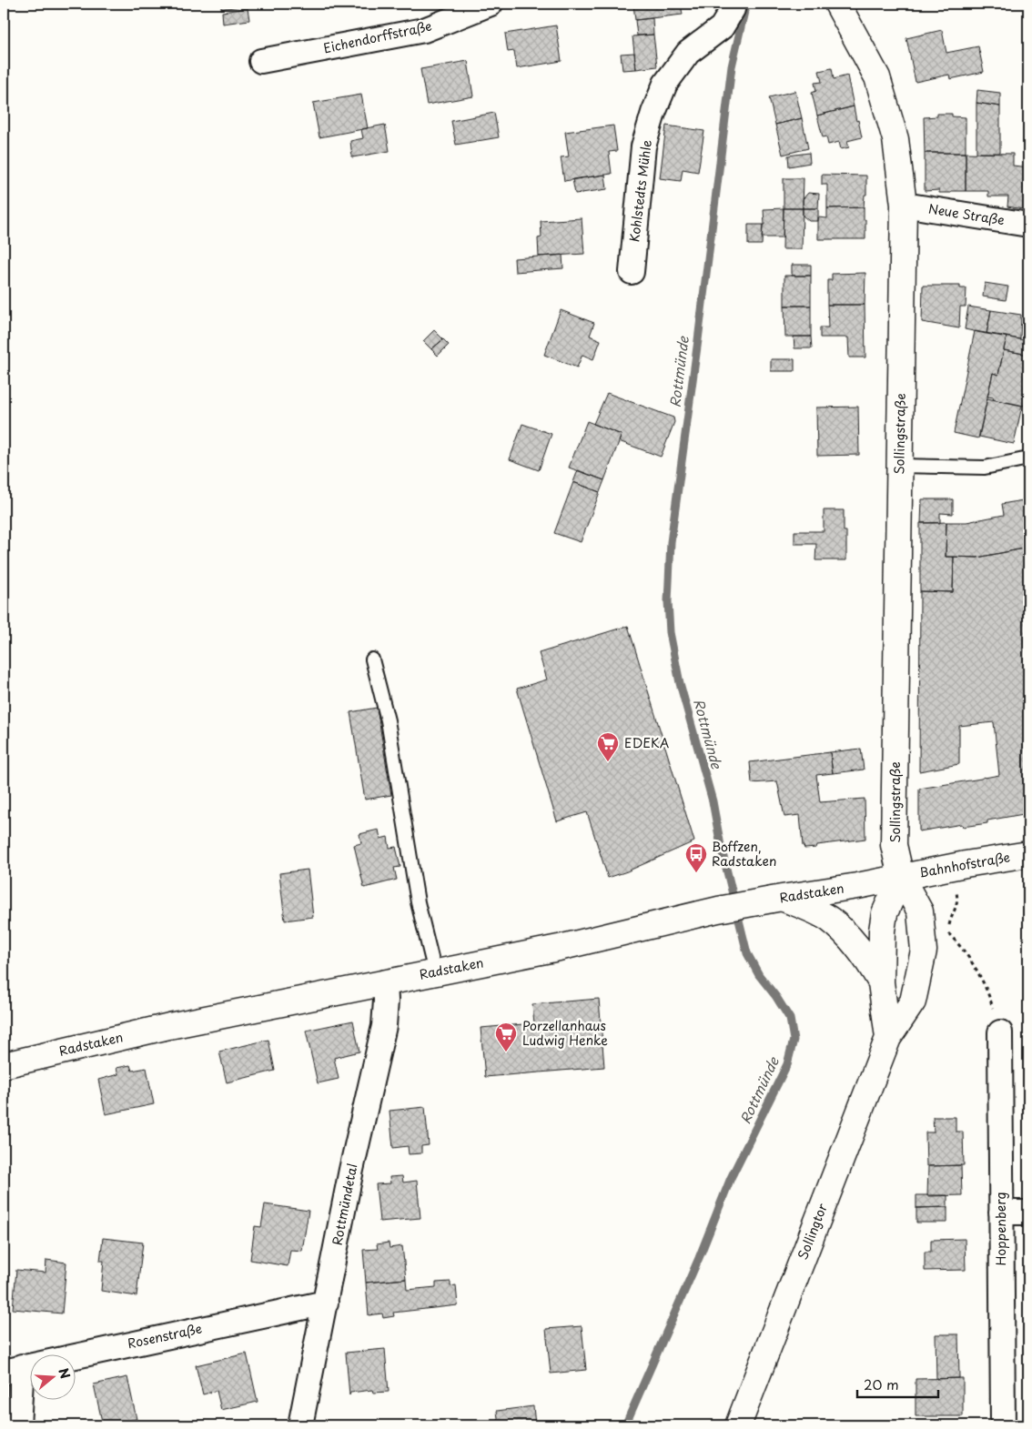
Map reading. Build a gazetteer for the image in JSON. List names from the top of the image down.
{
  "streets": {
    "main road": [
      "Sollingstraße",
      "Bahnhofstraße",
      "Radstaken",
      "Sollingtor"
    ],
    "street": [
      "Eichendorffstraße",
      "Kohlstedts Mühle",
      "Neue Straße",
      "Rottmündetal",
      "Hoppenberg",
      "Rosenstraße"
    ]
  },
  "crossings": [
    ["Neue Straße", "Sollingstraße"],
    ["Sollingstraße", "Bahnhofstraße"],
    ["Sollingstraße", "Radstaken"],
    ["Sollingstraße", "Sollingtor"],
    ["Bahnhofstraße", "Radstaken"],
    ["Bahnhofstraße", "Sollingtor"],
    ["Radstaken", "Rottmündetal"],
    ["Radstaken", "Sollingtor"],
    ["Rottmündetal", "Rosenstraße"]
  ],
  "water": ["Rottmünde"],
  "places": {
    "supermarket": ["EDEKA", "Porzellanhaus Ludwig Henke"],
    "bus stop": ["Boffzen, Radstaken"]
  },
  "scale_bar": "20 m",
  "north": "right"
}
